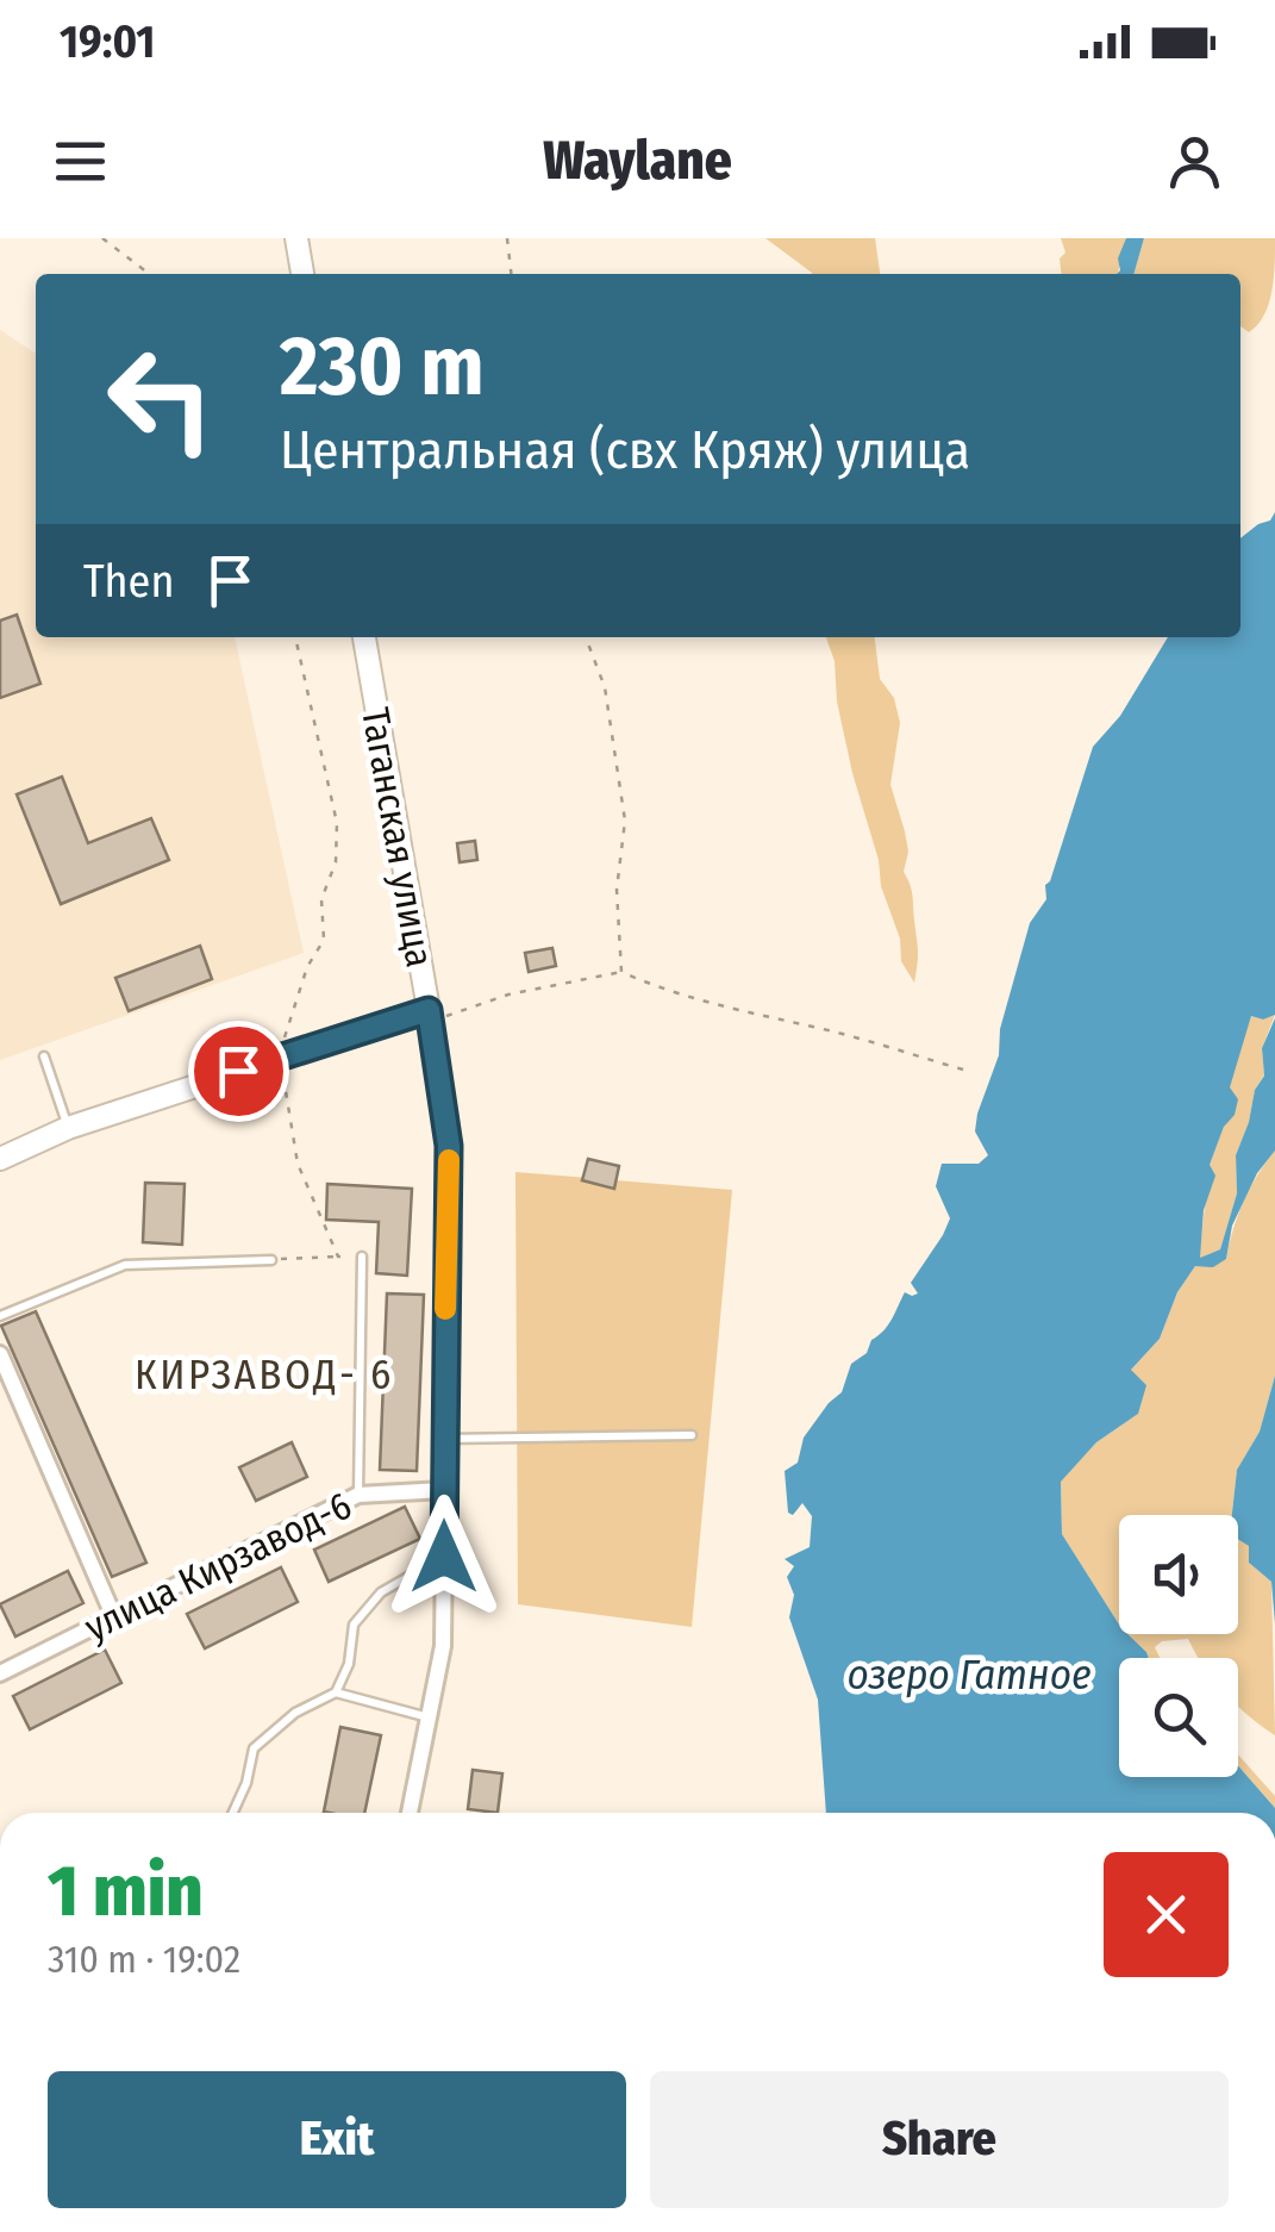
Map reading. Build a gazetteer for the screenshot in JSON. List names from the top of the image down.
{
  "streets": {
    "main road": ["Таганская улица"],
    "street": ["улица Кирзавод-6"]
  },
  "crossings": [
    ["Таганская улица", "улица Кирзавод-6"]
  ],
  "districts": ["КИРЗАВОД- 6"],
  "water": ["озеро Гатное"],
  "page": {
    "status": "19:01",
    "header": "Waylane",
    "turn": ["230 m", "Центральная (свх Кряж) улица"],
    "then": "Then",
    "heading": ["1 min", "310 m · 19:02"],
    "buttons": ["Exit", "Share"]
  }
}
